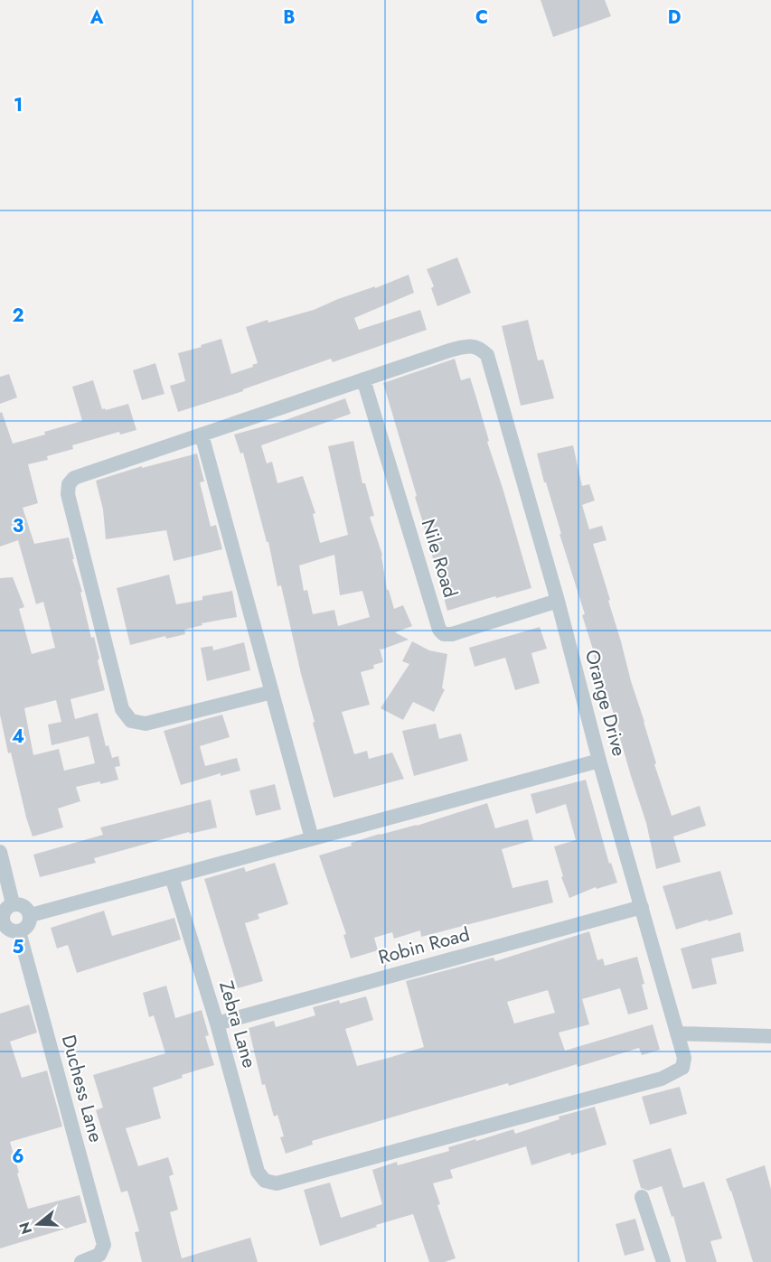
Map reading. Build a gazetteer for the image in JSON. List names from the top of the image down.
{
  "streets": {
    "street": [
      "Nile Road",
      "Orange Drive",
      "Robin Road",
      "Zebra Lane",
      "Duchess Lane"
    ]
  },
  "crossings": [
    ["Nile Road", "Orange Drive"],
    ["Orange Drive", "Robin Road"],
    ["Orange Drive", "Zebra Lane"],
    ["Robin Road", "Zebra Lane"]
  ],
  "north": "left",
  "grid": {
    "columns": [
      "A",
      "B",
      "C",
      "D"
    ],
    "rows": [
      "1",
      "2",
      "3",
      "4",
      "5",
      "6"
    ]
  }
}
